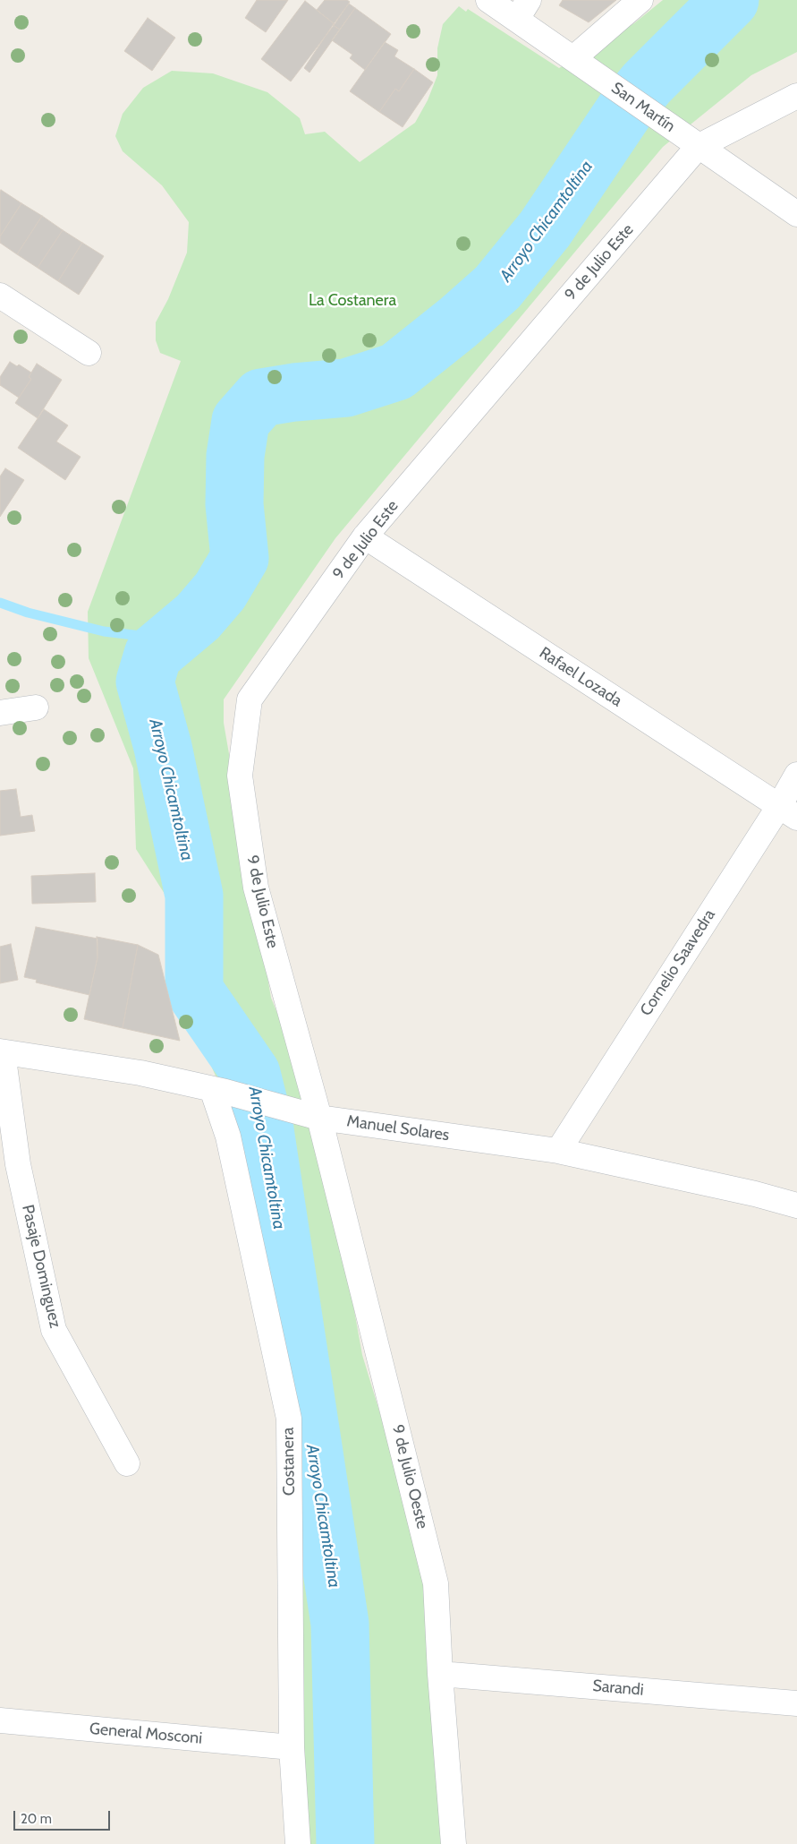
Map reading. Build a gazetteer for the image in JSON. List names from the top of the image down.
{
  "streets": {
    "street": [
      "San Martín",
      "9 de Julio Este",
      "Rafael Lozada",
      "Cornelio Saavedra",
      "Manuel Solares",
      "Pasaje Dominguez",
      "Costanera",
      "9 de Julio Oeste",
      "Sarandi",
      "General Mosconi"
    ]
  },
  "crossings": [
    ["San Martín", "9 de Julio Este"],
    ["9 de Julio Este", "Rafael Lozada"],
    ["9 de Julio Este", "Manuel Solares"],
    ["9 de Julio Este", "9 de Julio Oeste"],
    ["Rafael Lozada", "Cornelio Saavedra"],
    ["Cornelio Saavedra", "Manuel Solares"],
    ["Manuel Solares", "Pasaje Dominguez"],
    ["Manuel Solares", "Costanera"],
    ["Manuel Solares", "9 de Julio Oeste"],
    ["Costanera", "General Mosconi"],
    ["9 de Julio Oeste", "Sarandi"]
  ],
  "water": ["Arroyo Chicamtoltina"],
  "parks": ["La Costanera"],
  "scale_bar": "20 m"
}
